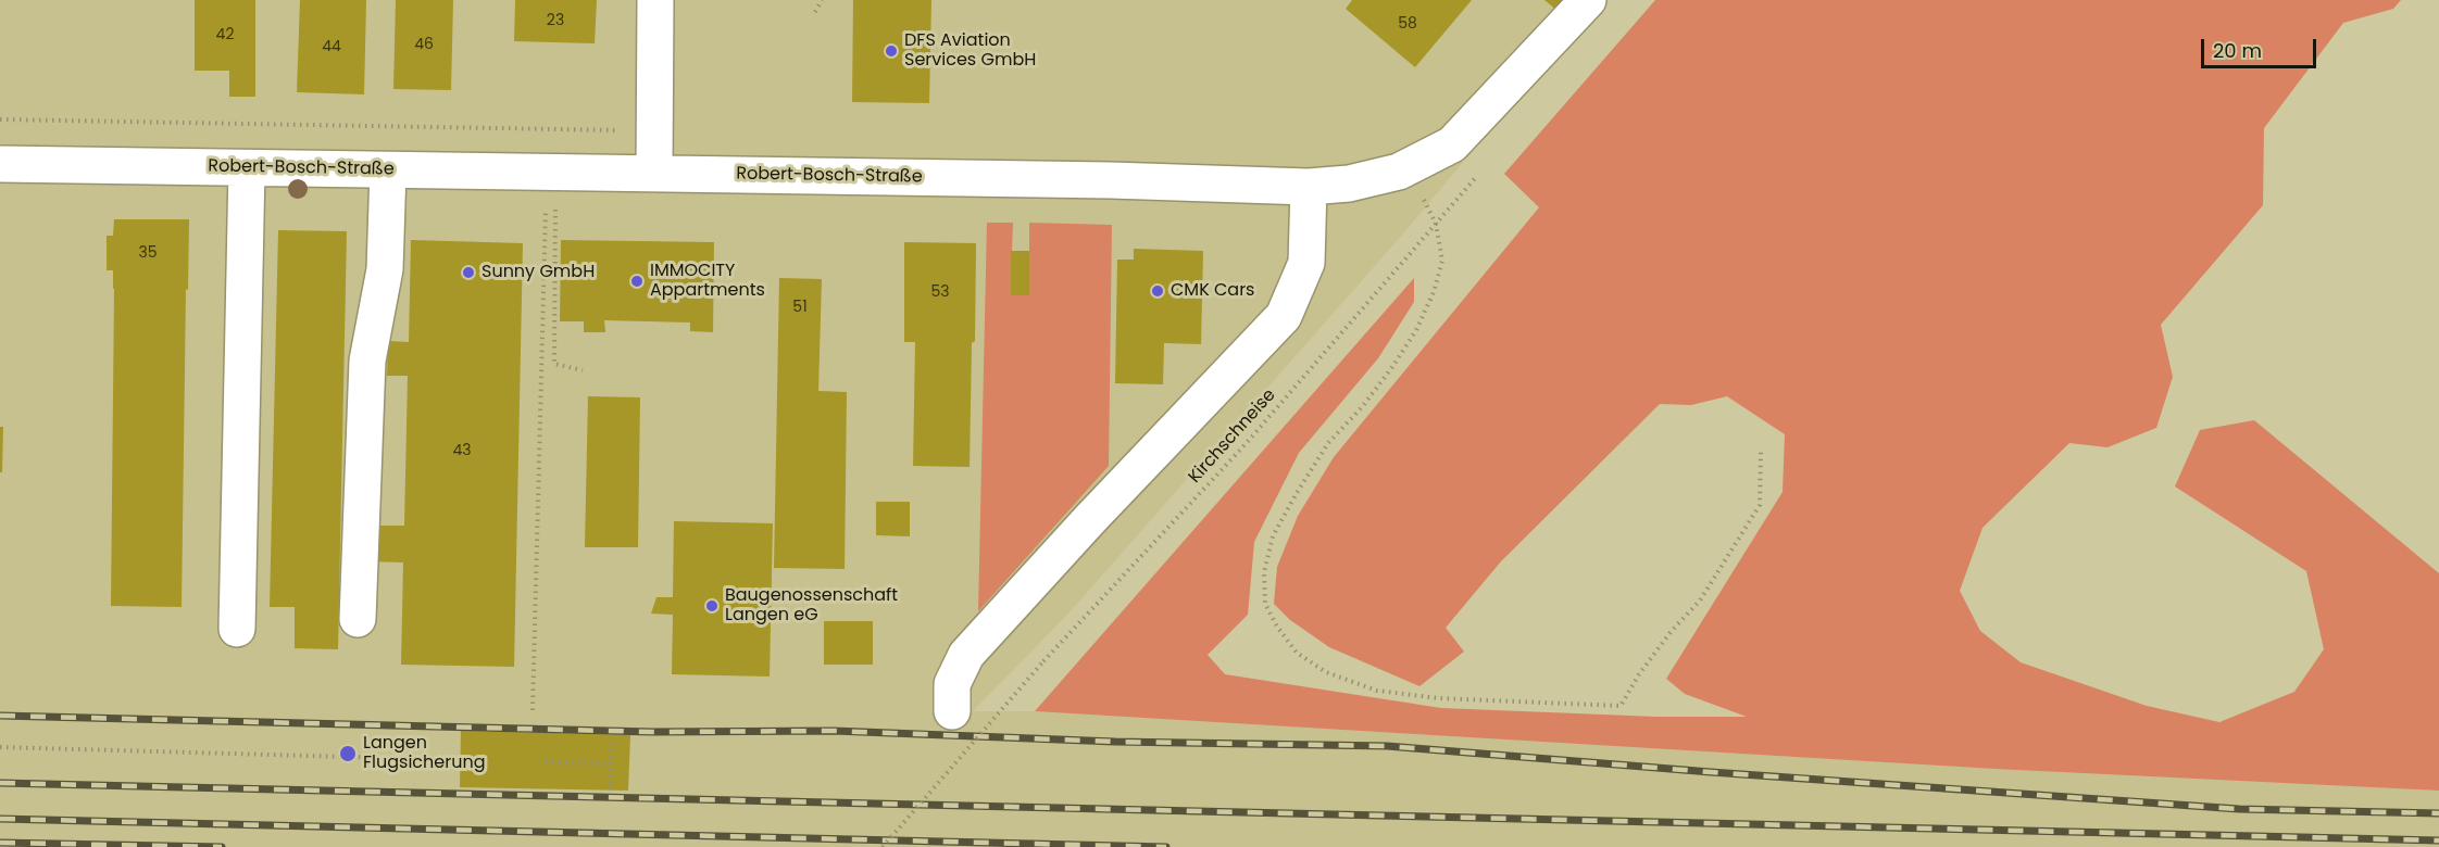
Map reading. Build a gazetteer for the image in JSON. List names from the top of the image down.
{
  "streets": {
    "street": ["Robert-Bosch-Straße"],
    "path": ["Kirchschneise"]
  },
  "places": [
    "DFS Aviation Services GmbH",
    "Sunny GmbH",
    "IMMOCITY Appartments",
    "CMK Cars",
    "Baugenossenschaft Langen eG",
    "Langen Flugsicherung"
  ],
  "house_numbers": [
    "23",
    "58",
    "42",
    "46",
    "44",
    "35",
    "53",
    "51",
    "43"
  ],
  "scale_bar": "20 m"
}
